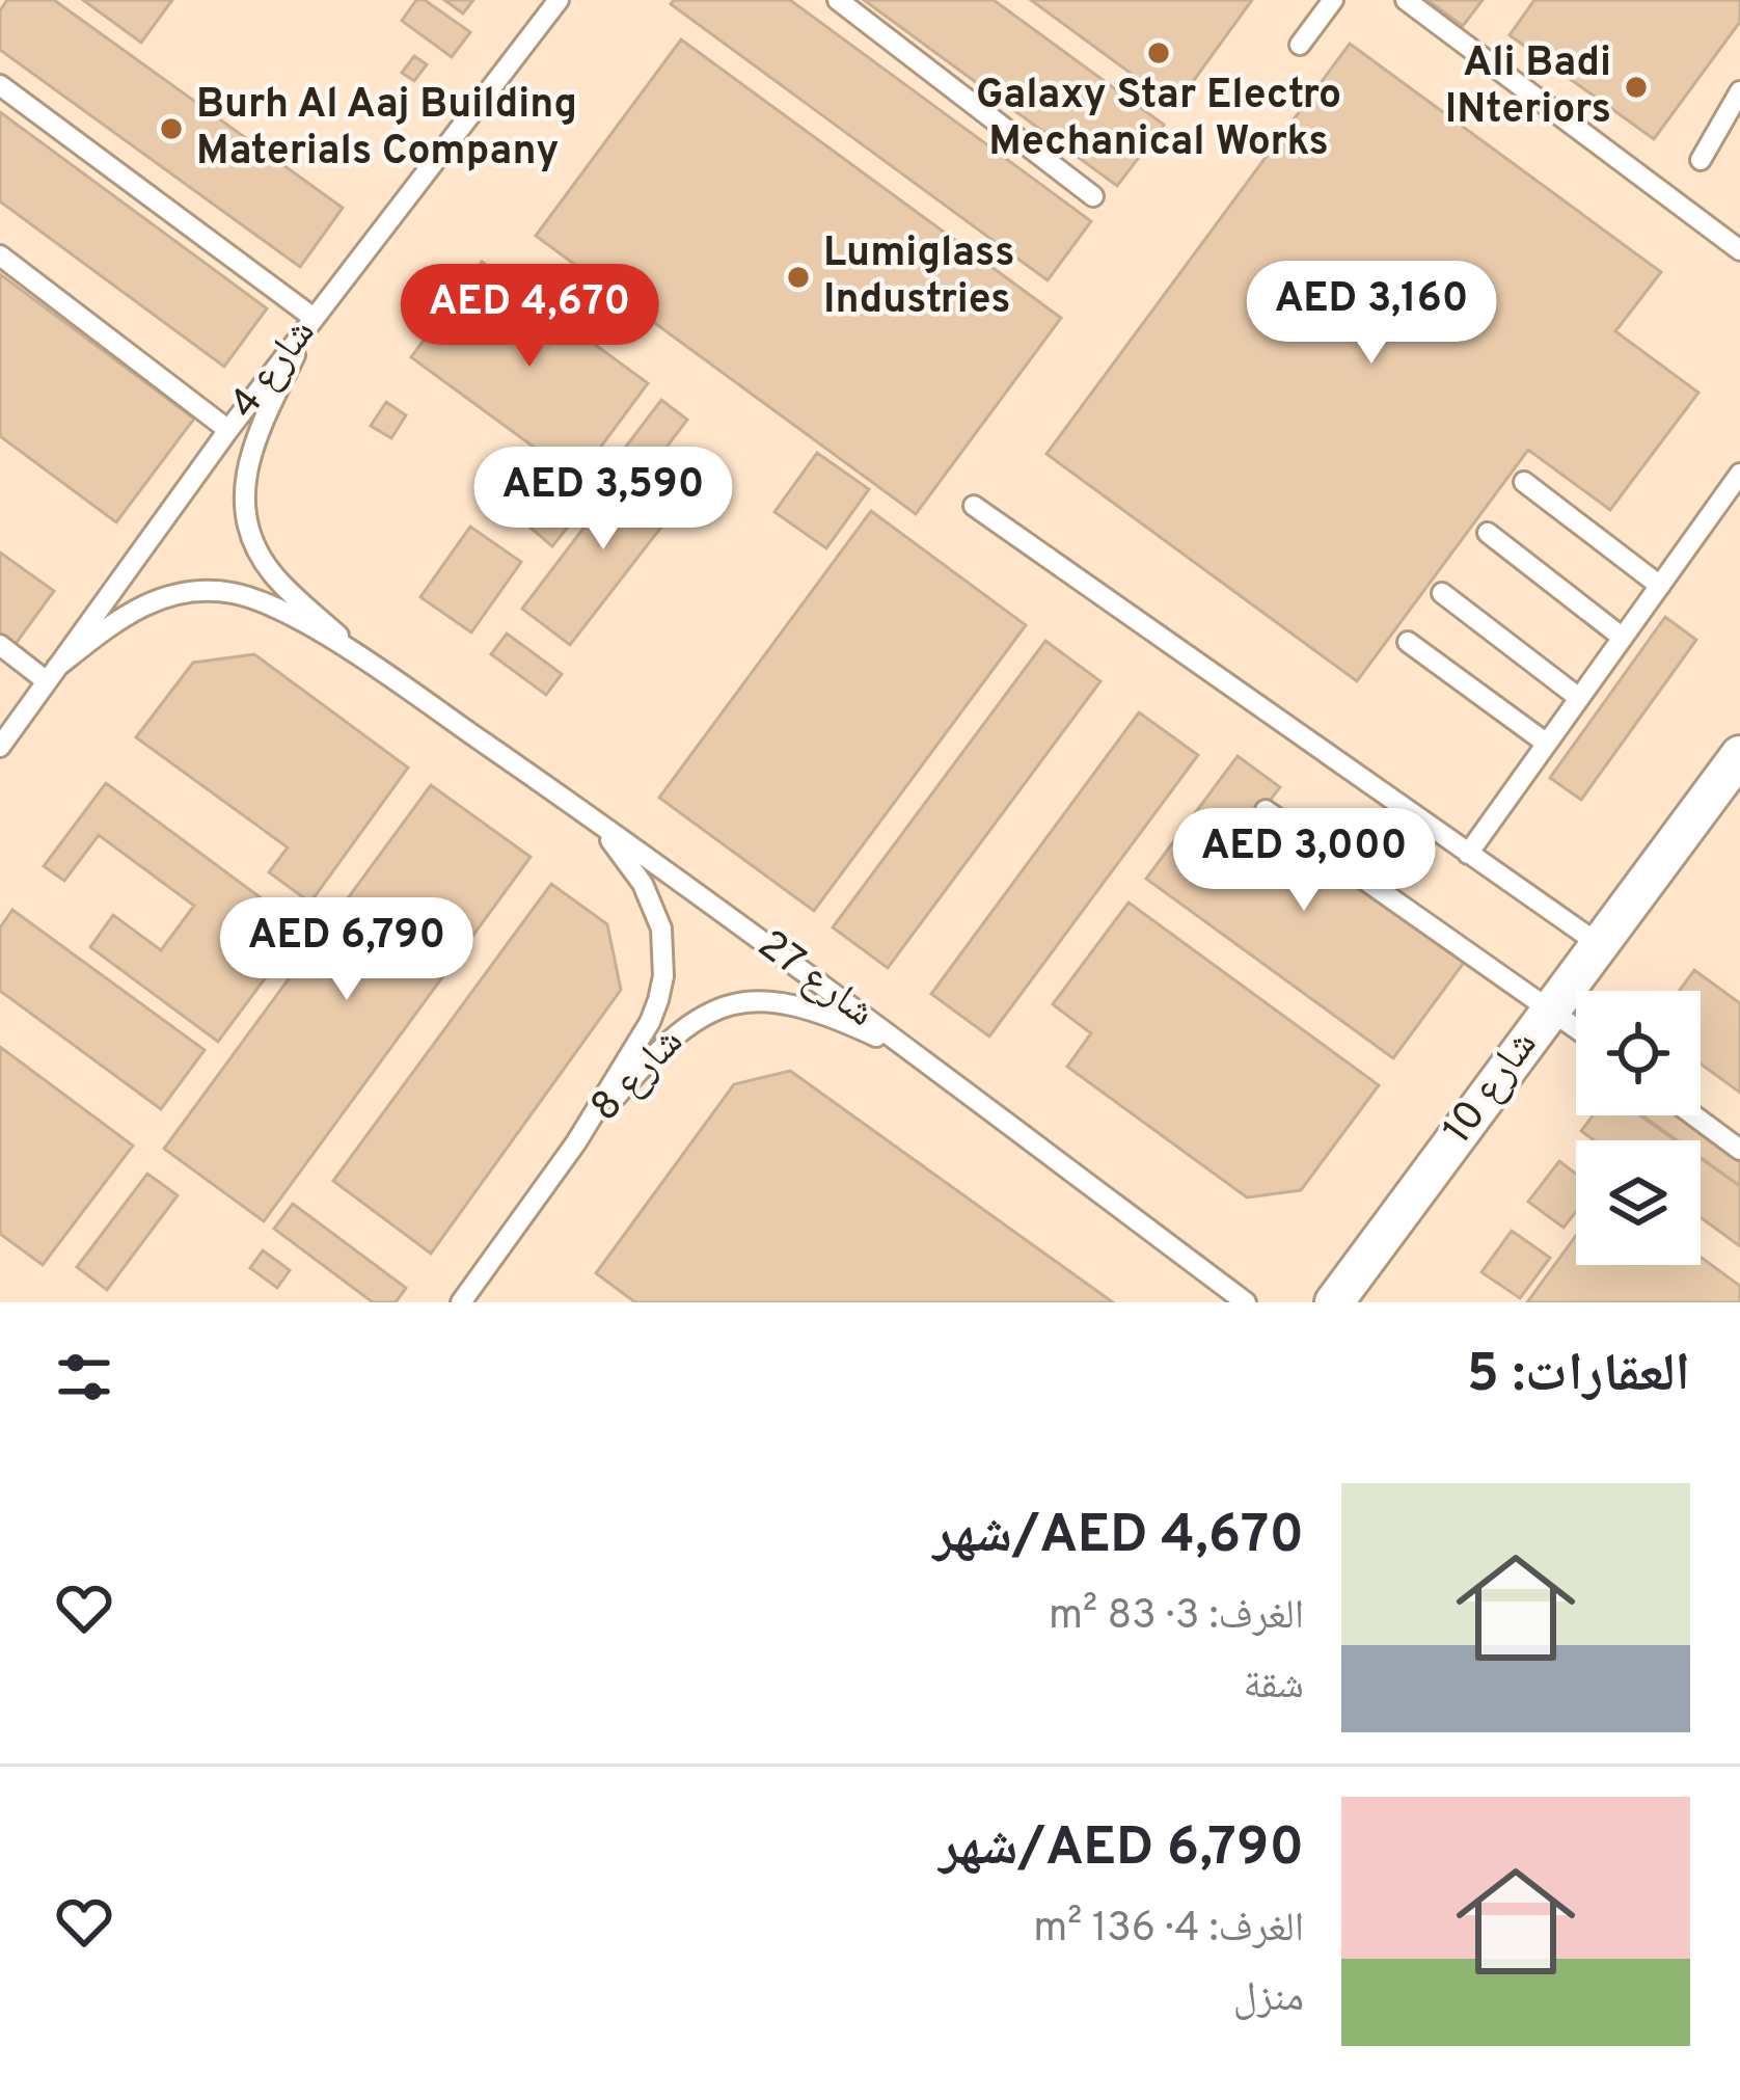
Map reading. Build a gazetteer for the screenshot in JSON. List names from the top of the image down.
{
  "streets": {
    "street": ["شارع 10"],
    "lane": ["شارع 4", "شارع 27", "شارع 8"]
  },
  "crossings": [
    ["شارع 4", "شارع 27"],
    ["شارع 27", "شارع 8"]
  ],
  "places": [
    "Galaxy Star Electro Mechanical Works",
    "Ali Badi INteriors",
    "Burh Al Aaj Building Materials Company",
    "Lumiglass Industries"
  ],
  "page": {
    "price": [
      "AED 3,160",
      "AED 4,670",
      "AED 3,590",
      "AED 3,000",
      "AED 6,790"
    ],
    "heading": "العقارات: 5",
    "list": [
      {
        "name": "AED 4,670/شهر",
        "note": "الغرف: 3 · 83 m² · شقة"
      },
      {
        "name": "AED 6,790/شهر",
        "note": "الغرف: 4 · 136 m² · منزل"
      }
    ]
  }
}
